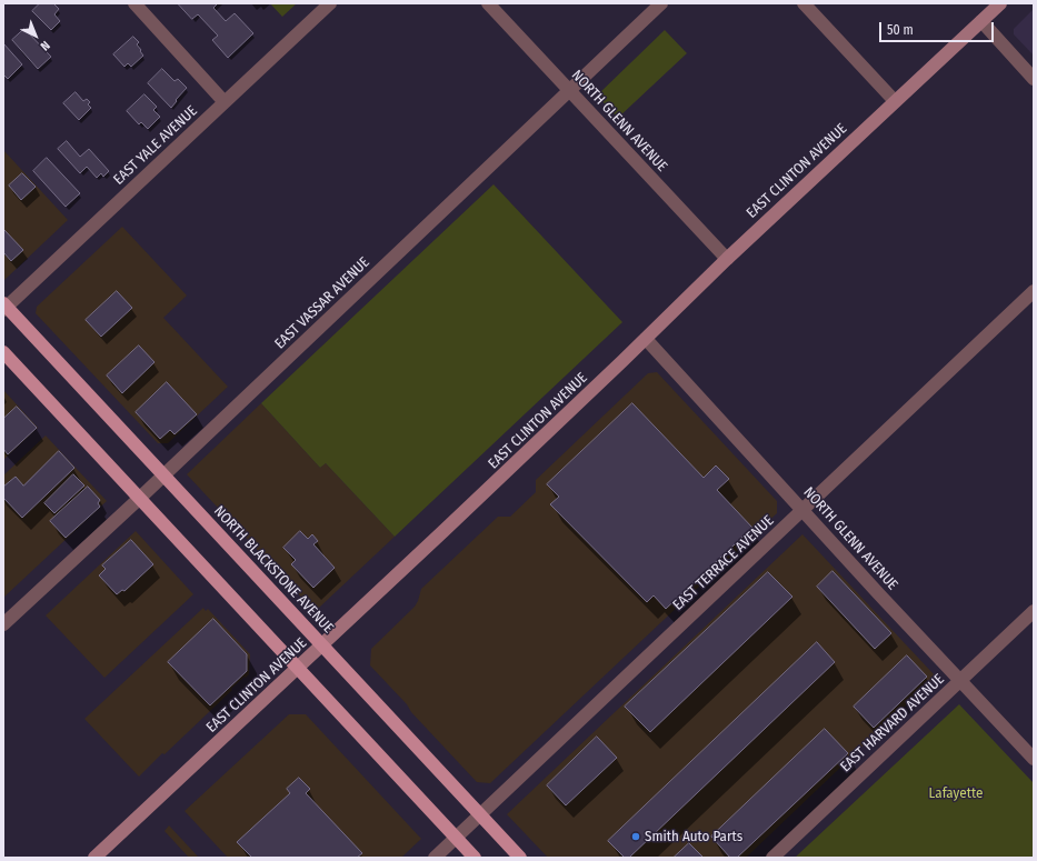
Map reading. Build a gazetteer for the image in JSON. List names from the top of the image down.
{
  "streets": {
    "main road": ["EAST CLINTON AVENUE", "NORTH BLACKSTONE AVENUE"],
    "street": [
      "NORTH GLENN AVENUE",
      "EAST YALE AVENUE",
      "EAST VASSAR AVENUE",
      "EAST TERRACE AVENUE",
      "EAST HARVARD AVENUE"
    ]
  },
  "crossings": [
    ["NORTH GLENN AVENUE", "EAST CLINTON AVENUE"],
    ["NORTH GLENN AVENUE", "EAST VASSAR AVENUE"],
    ["NORTH GLENN AVENUE", "EAST TERRACE AVENUE"],
    ["NORTH GLENN AVENUE", "EAST HARVARD AVENUE"],
    ["EAST YALE AVENUE", "NORTH BLACKSTONE AVENUE"],
    ["EAST CLINTON AVENUE", "NORTH BLACKSTONE AVENUE"],
    ["EAST VASSAR AVENUE", "NORTH BLACKSTONE AVENUE"],
    ["EAST TERRACE AVENUE", "NORTH BLACKSTONE AVENUE"]
  ],
  "parks": ["Lafayette"],
  "places": ["Smith Auto Parts"],
  "scale_bar": "50 m",
  "north": "bottom right"
}
